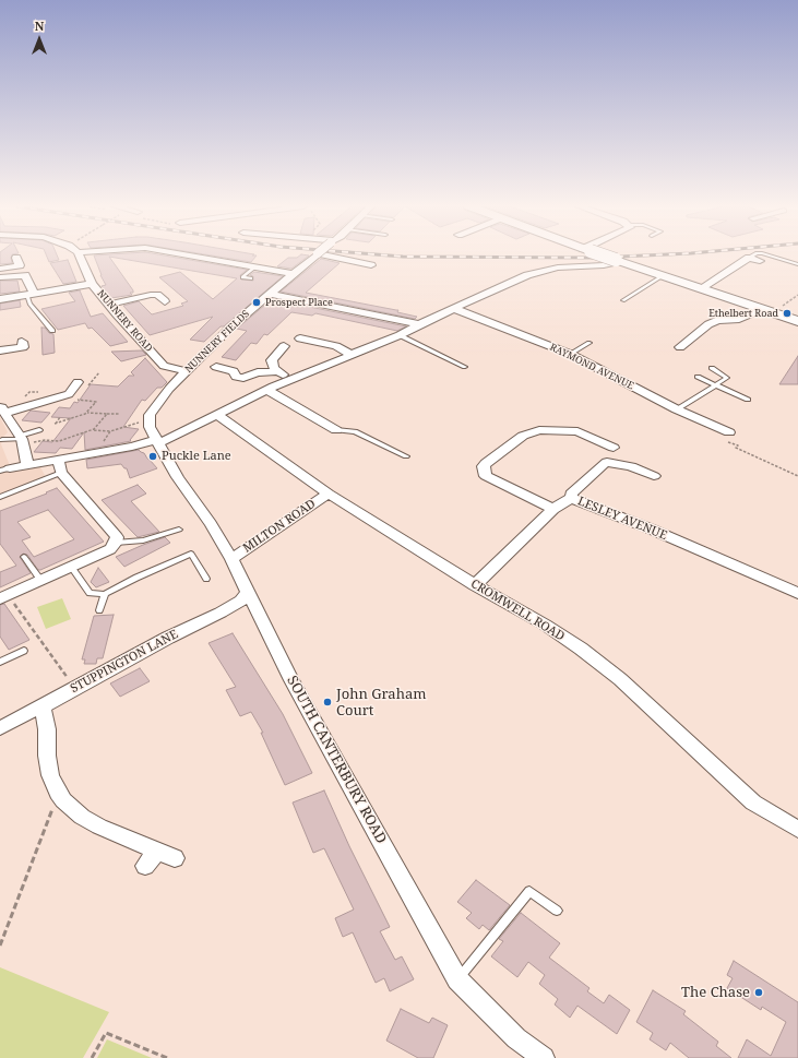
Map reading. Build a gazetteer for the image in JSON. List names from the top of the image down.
{
  "streets": {
    "street": [
      "NUNNERY ROAD",
      "NUNNERY FIELDS",
      "RAYMOND AVENUE",
      "LESLEY AVENUE",
      "MILTON ROAD",
      "CROMWELL ROAD",
      "STUPPINGTON LANE",
      "SOUTH CANTERBURY ROAD"
    ]
  },
  "crossings": [
    ["NUNNERY ROAD", "NUNNERY FIELDS"],
    ["NUNNERY FIELDS", "SOUTH CANTERBURY ROAD"],
    ["LESLEY AVENUE", "CROMWELL ROAD"],
    ["MILTON ROAD", "CROMWELL ROAD"],
    ["MILTON ROAD", "SOUTH CANTERBURY ROAD"],
    ["STUPPINGTON LANE", "SOUTH CANTERBURY ROAD"]
  ],
  "places": [
    "Prospect Place",
    "Ethelbert Road",
    "Puckle Lane",
    "John Graham Court",
    "The Chase"
  ],
  "north": "top"
}
